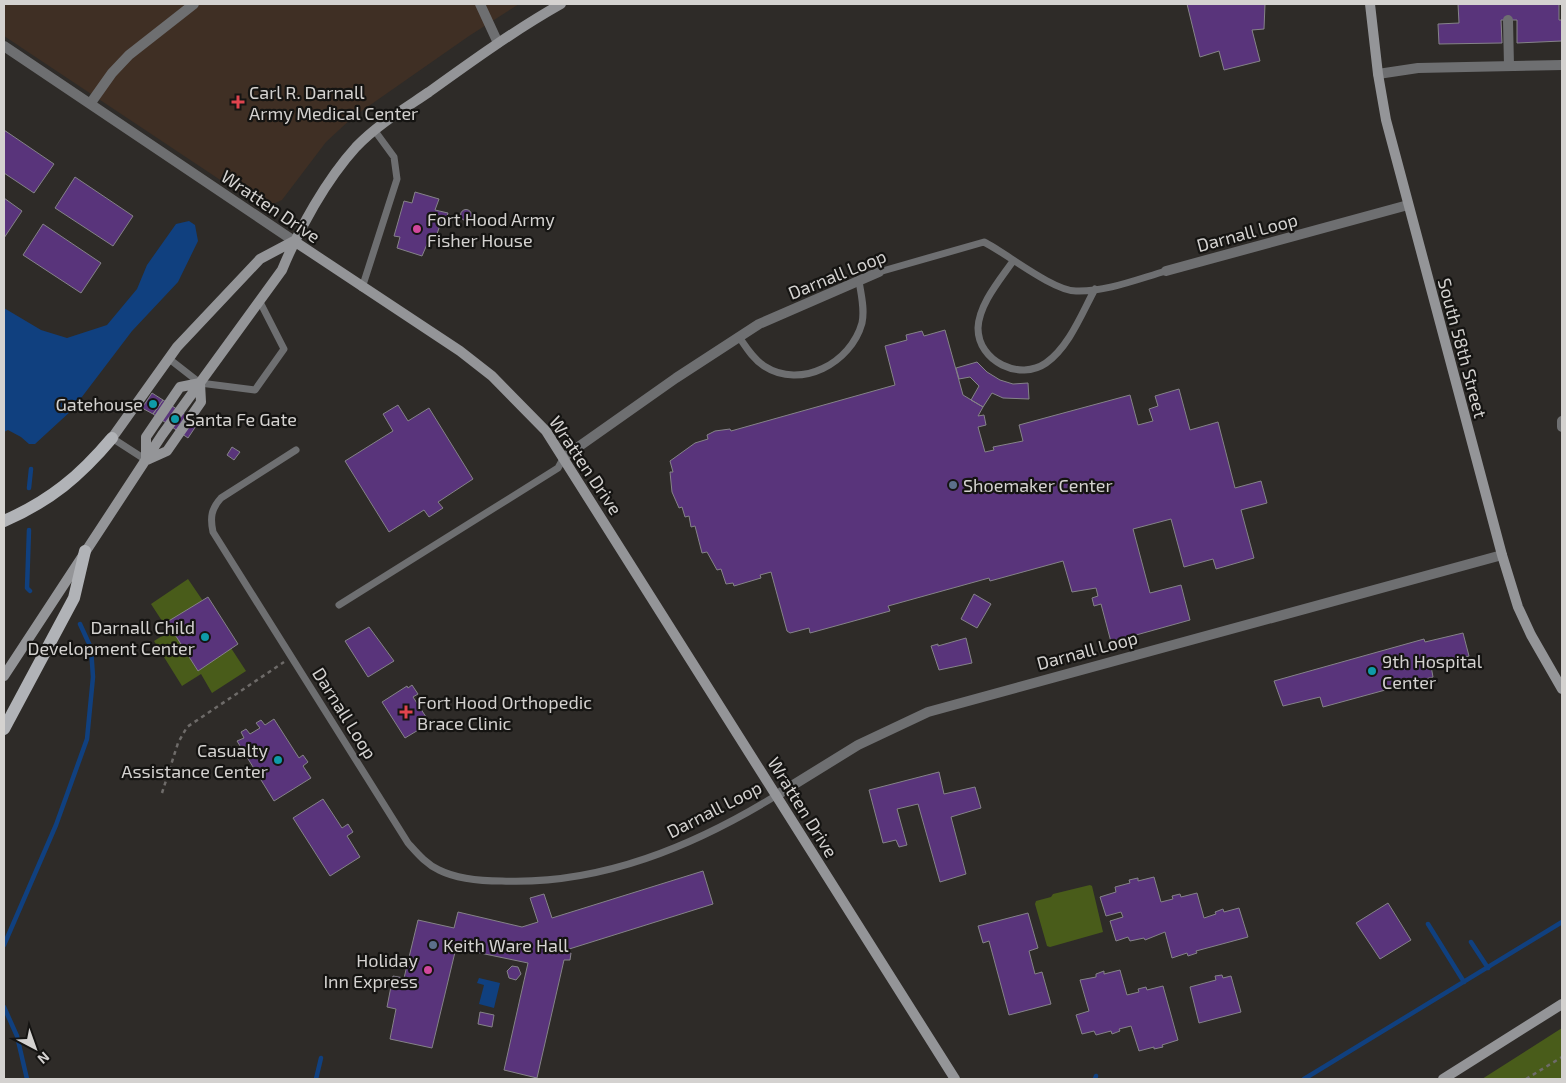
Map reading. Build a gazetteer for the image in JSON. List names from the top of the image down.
{
  "streets": {
    "street": ["Wratten Drive", "Darnall Loop", "South 58th Street"]
  },
  "crossings": [
    ["Wratten Drive", "Darnall Loop"],
    ["Darnall Loop", "South 58th Street"]
  ],
  "places": {
    "health": ["Carl R. Darnall Army Medical Center", "Fort Hood Orthopedic Brace Clinic"],
    "other": [
      "Fort Hood Army Fisher House",
      "Gatehouse",
      "Santa Fe Gate",
      "Shoemaker Center",
      "Darnall Child Development Center",
      "9th Hospital Center",
      "Casualty Assistance Center",
      "Keith Ware Hall",
      "Holiday Inn Express"
    ]
  },
  "north": "bottom right"
}
